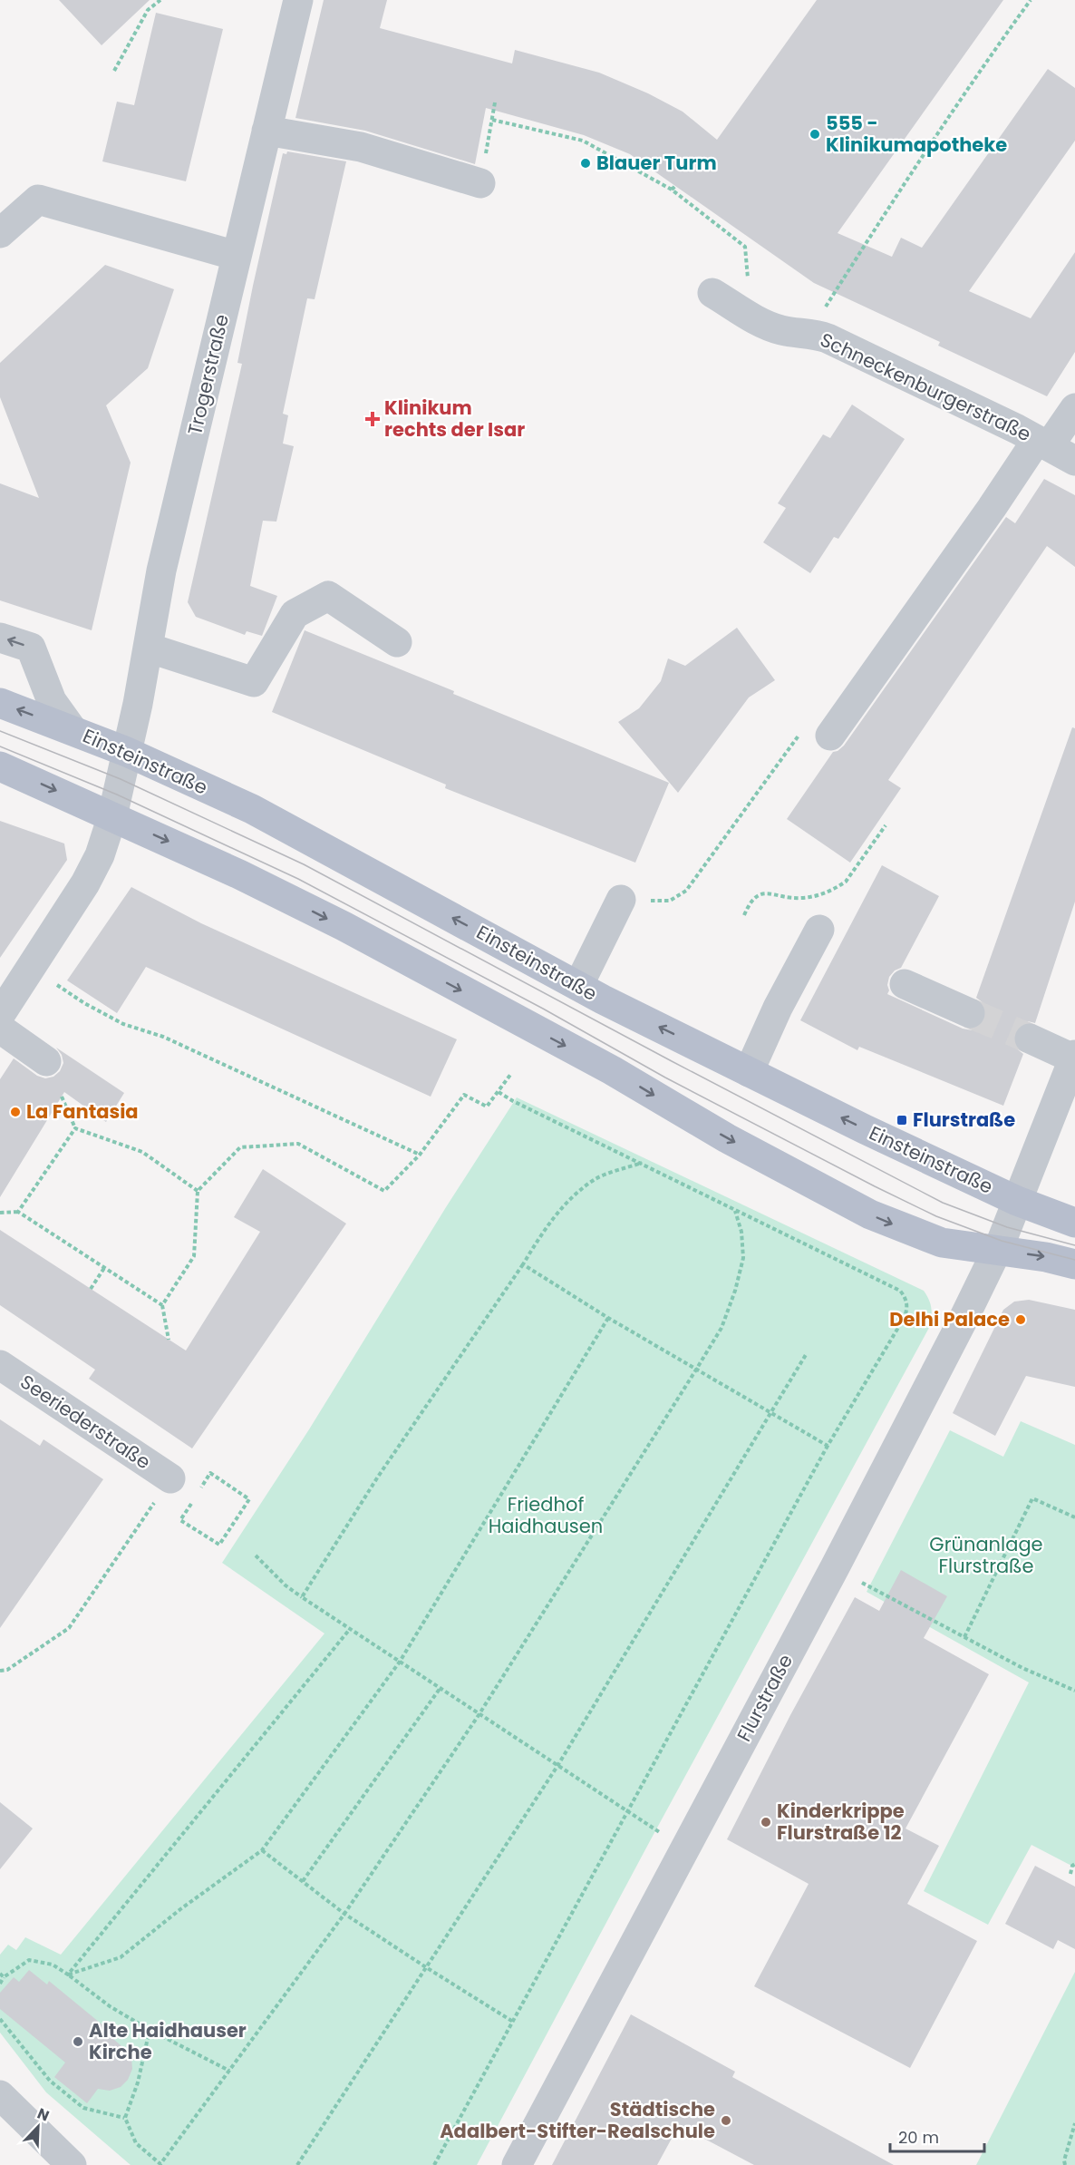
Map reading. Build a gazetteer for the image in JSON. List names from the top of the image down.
{
  "streets": {
    "main road": ["Einsteinstraße"],
    "street": [
      "Trogerstraße",
      "Schneckenburgerstraße",
      "Seeriederstraße",
      "Flurstraße"
    ]
  },
  "crossings": [
    ["Trogerstraße", "Einsteinstraße"],
    ["Einsteinstraße", "Flurstraße"]
  ],
  "parks": ["Friedhof Haidhausen", "Grünanlage Flurstraße"],
  "places": {
    "other": [
      "555 - Klinikumapotheke",
      "Blauer Turm",
      "La Fantasia",
      "Delhi Palace",
      "Kinderkrippe Flurstraße 12",
      "Alte Haidhauser Kirche",
      "Städtische Adalbert-Stifter-Realschule"
    ],
    "health": ["Klinikum rechts der Isar"],
    "transit": ["Flurstraße"]
  },
  "scale_bar": "20 m",
  "north": "top right"
}
